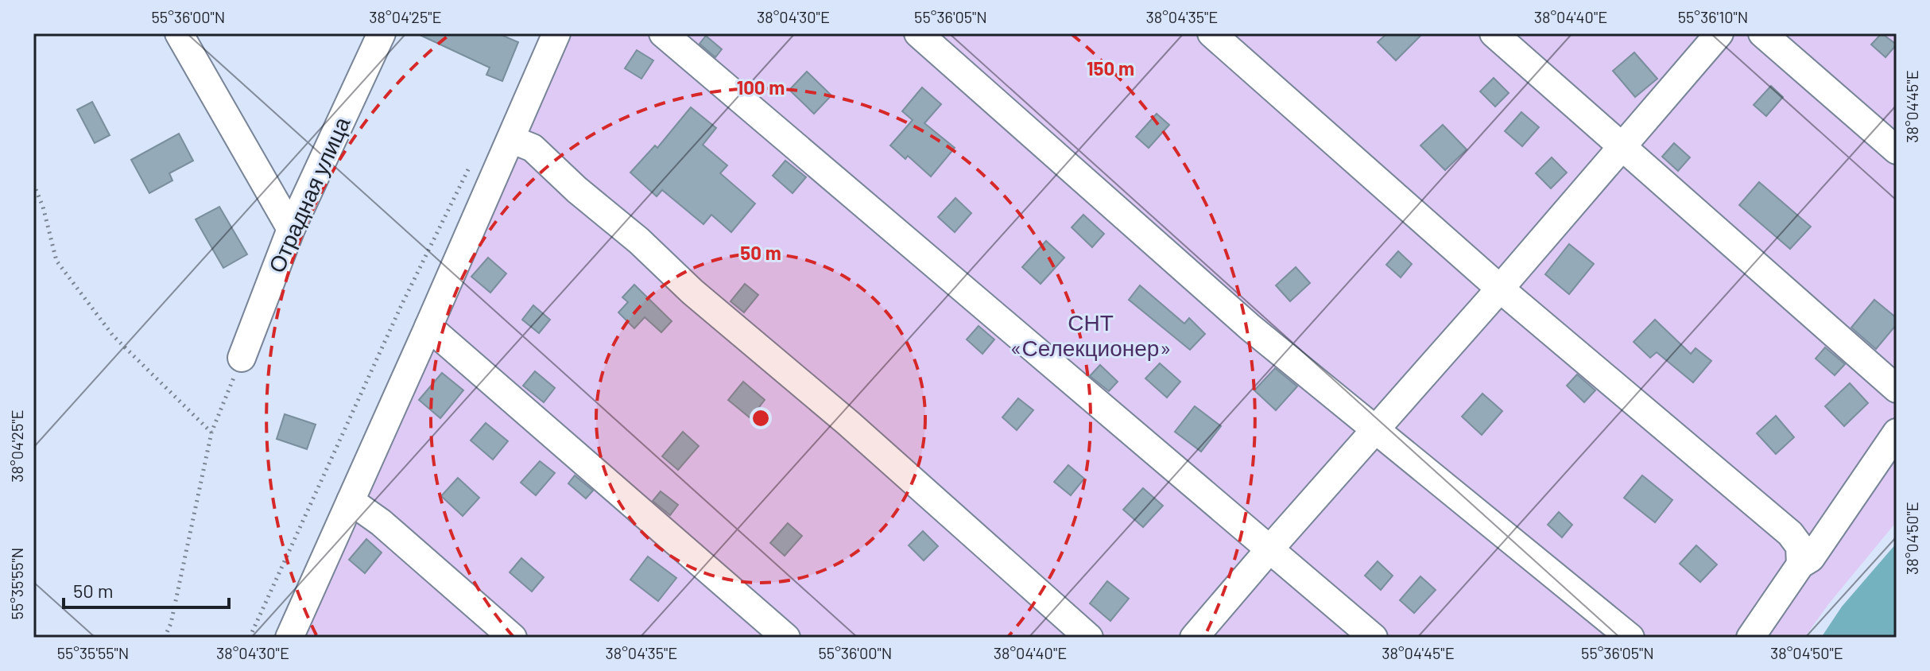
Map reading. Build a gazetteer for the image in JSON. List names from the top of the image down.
{
  "streets": {
    "lane": ["Отрадная улица"]
  },
  "parks": ["СНТ «Селекционер»"],
  "scale_bar": "50 m",
  "coordinates": [
    "55°36'00\"N",
    "38°04'25\"E",
    "38°04'30\"E",
    "55°36'05\"N",
    "38°04'35\"E",
    "38°04'40\"E",
    "55°36'10\"N",
    "38°04'45\"E",
    "38°04'50\"E",
    "55°35'55\"N"
  ],
  "rings": ["150 m", "100 m", "50 m"]
}
